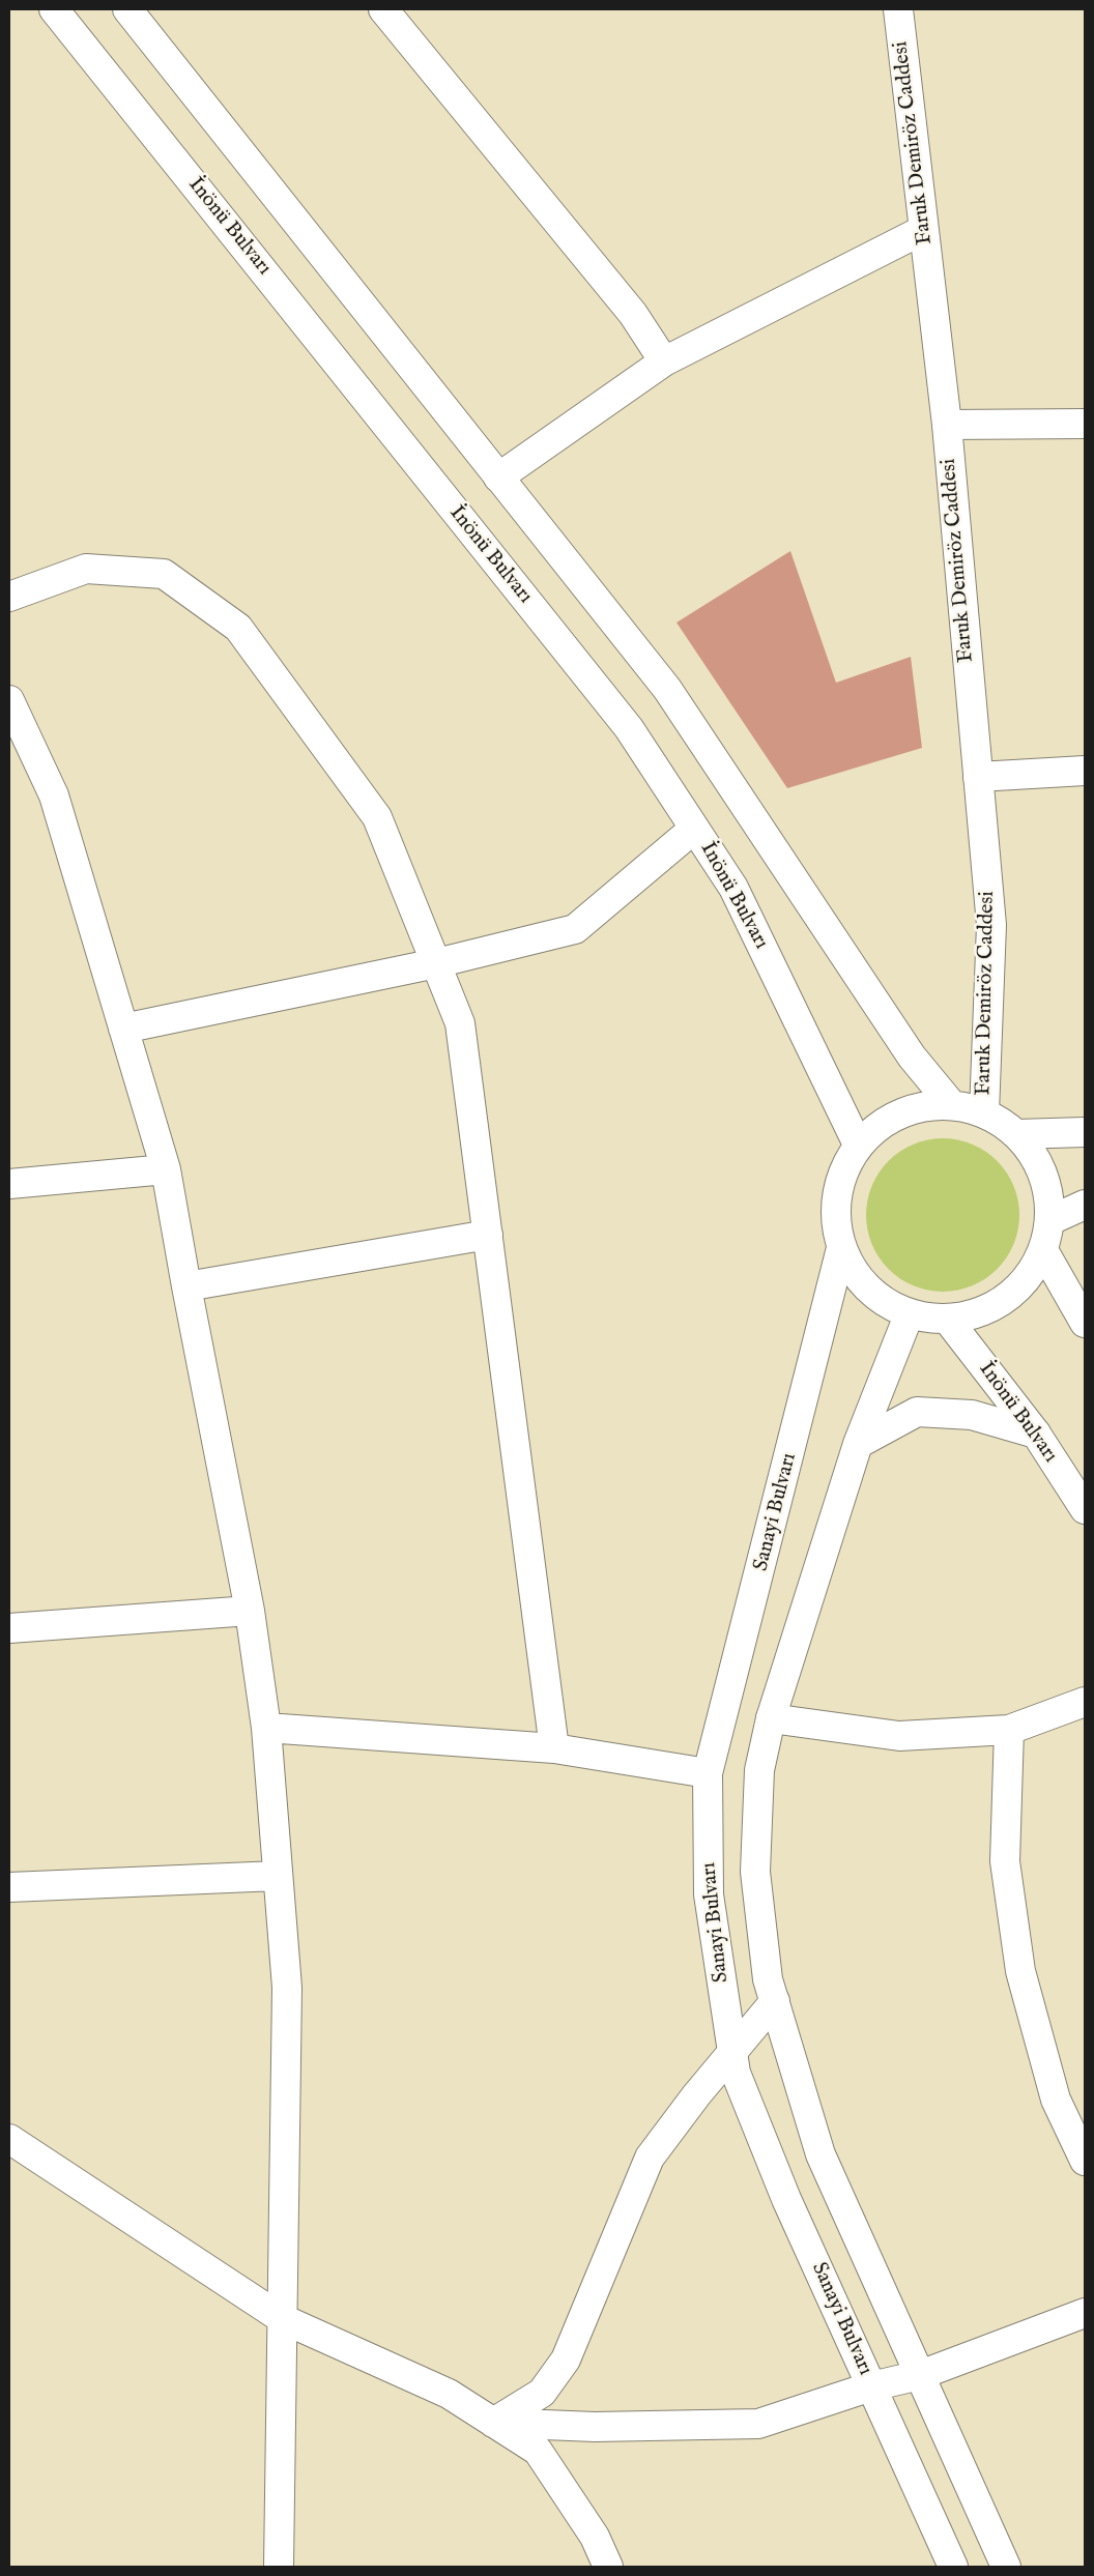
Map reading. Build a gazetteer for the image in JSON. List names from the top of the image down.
{
  "streets": {
    "street": ["Faruk Demiröz Caddesi", "İnönü Bulvarı", "Sanayi Bulvarı"]
  }
}
